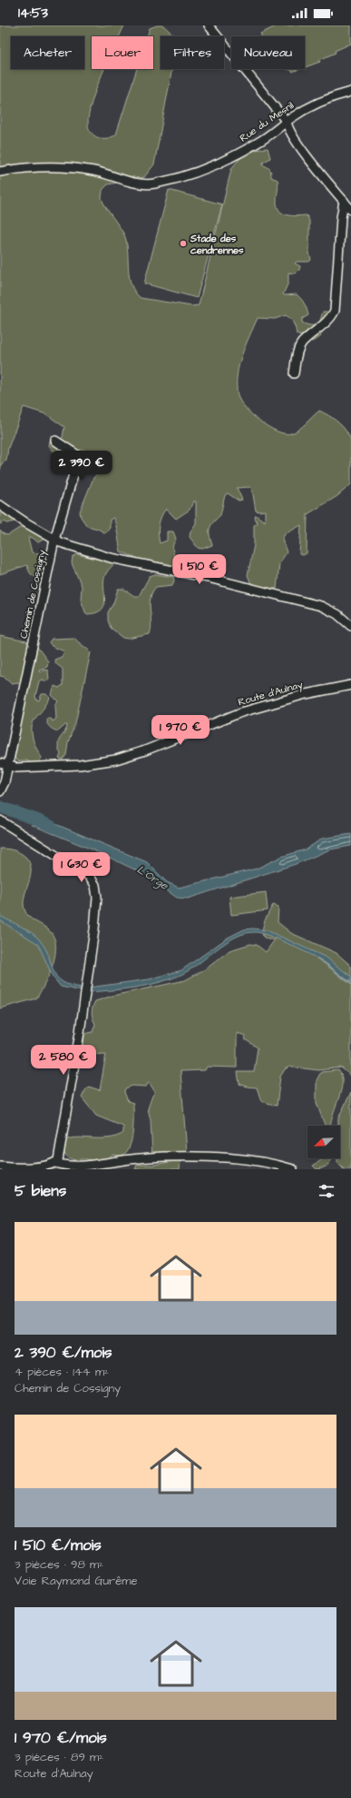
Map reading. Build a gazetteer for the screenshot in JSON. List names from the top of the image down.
{
  "streets": {
    "street": ["Rue du Mesnil", "Chemin de Cossigny", "Route d'Aulnay"]
  },
  "crossings": [
    ["Chemin de Cossigny", "Route d'Aulnay"]
  ],
  "water": ["L'Orge"],
  "places": ["Stade des cendrennes"],
  "north": "bottom left",
  "page": {
    "status": "14:53",
    "chip": [
      "Acheter",
      "Louer",
      "Filtres",
      "Nouveau"
    ],
    "price": [
      "2 390 €",
      "1 510 €",
      "1 970 €",
      "1 630 €",
      "2 580 €"
    ],
    "heading": "5 biens",
    "list": [
      {
        "name": "2 390 €/mois",
        "note": "4 pièces · 144 m² · Chemin de Cossigny"
      },
      {
        "name": "1 510 €/mois",
        "note": "3 pièces · 98 m² · Voie Raymond Gurême"
      },
      {
        "name": "1 970 €/mois",
        "note": "3 pièces · 89 m² · Route d'Aulnay"
      }
    ]
  }
}
